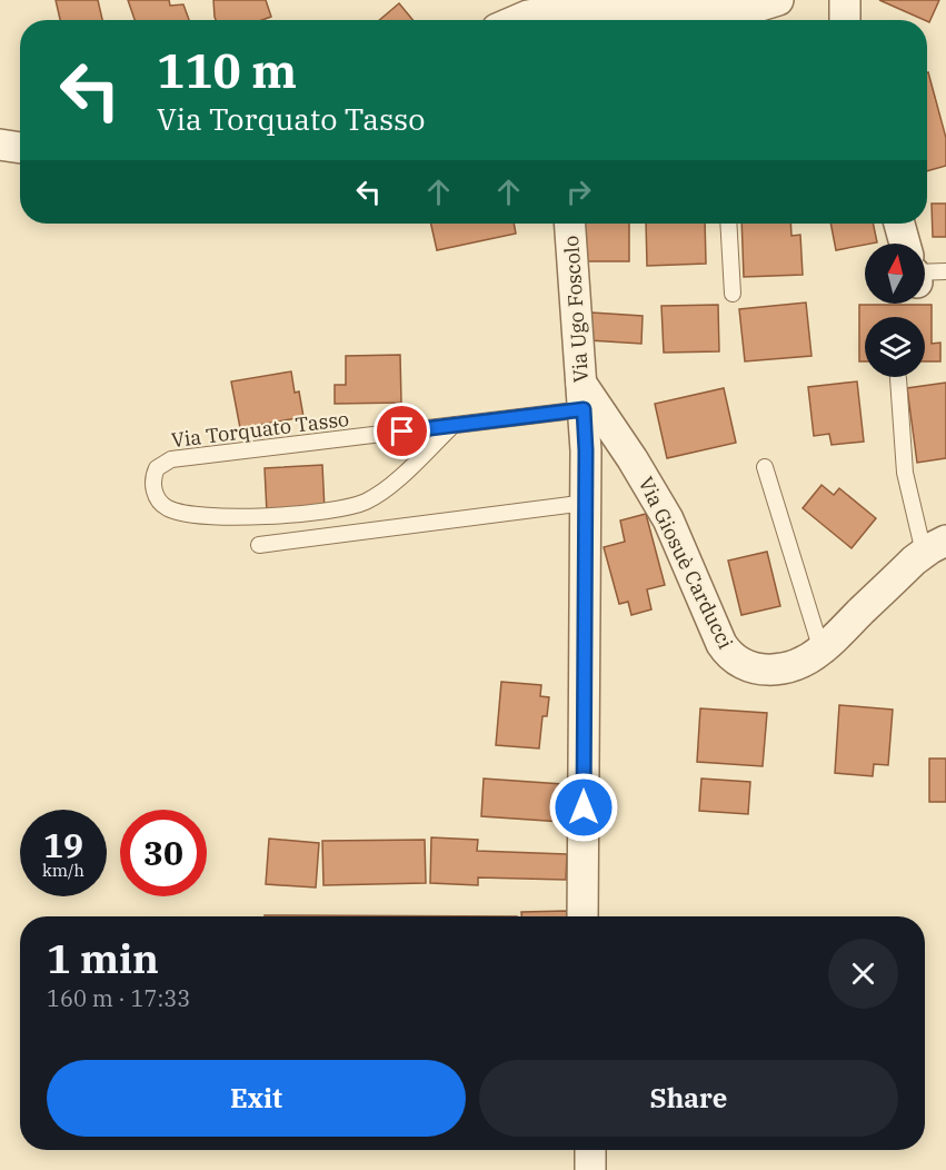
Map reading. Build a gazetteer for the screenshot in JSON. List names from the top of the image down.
{
  "streets": {
    "street": ["Via Ugo Foscolo", "Via Giosuè Carducci"],
    "lane": ["Via Torquato Tasso"]
  },
  "crossings": [
    ["Via Ugo Foscolo", "Via Torquato Tasso"],
    ["Via Ugo Foscolo", "Via Giosuè Carducci"],
    ["Via Torquato Tasso", "Via Giosuè Carducci"]
  ],
  "north": "top",
  "page": {
    "turn": ["110 m", "Via Torquato Tasso"],
    "speed": "19 km/h",
    "limit": "30",
    "heading": ["1 min", "160 m · 17:33"],
    "buttons": ["Exit", "Share"]
  }
}
